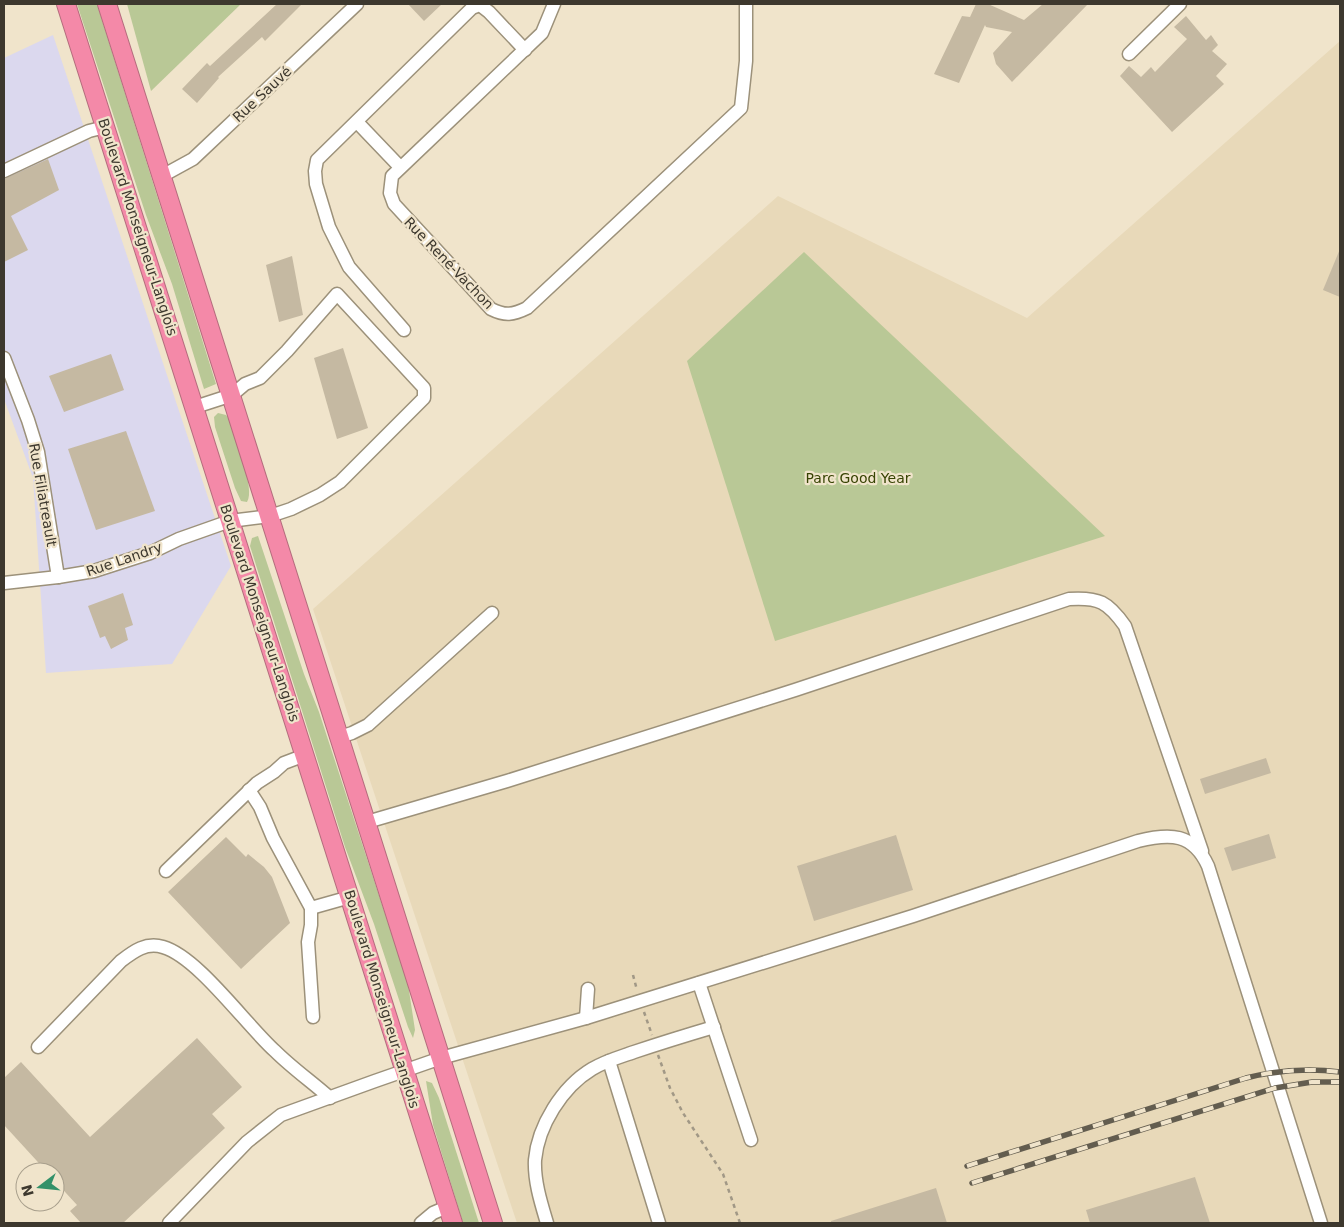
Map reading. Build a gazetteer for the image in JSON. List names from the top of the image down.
{
  "streets": {
    "highway": ["Boulevard Monseigneur-Langlois"],
    "street": [
      "Rue Sauvé",
      "Rue René-Vachon",
      "Rue Filiatreault",
      "Rue Landry"
    ]
  },
  "crossings": [
    ["Boulevard Monseigneur-Langlois", "Rue Landry"],
    ["Rue Filiatreault", "Rue Landry"]
  ],
  "parks": ["Parc Good Year"],
  "north": "left"
}
